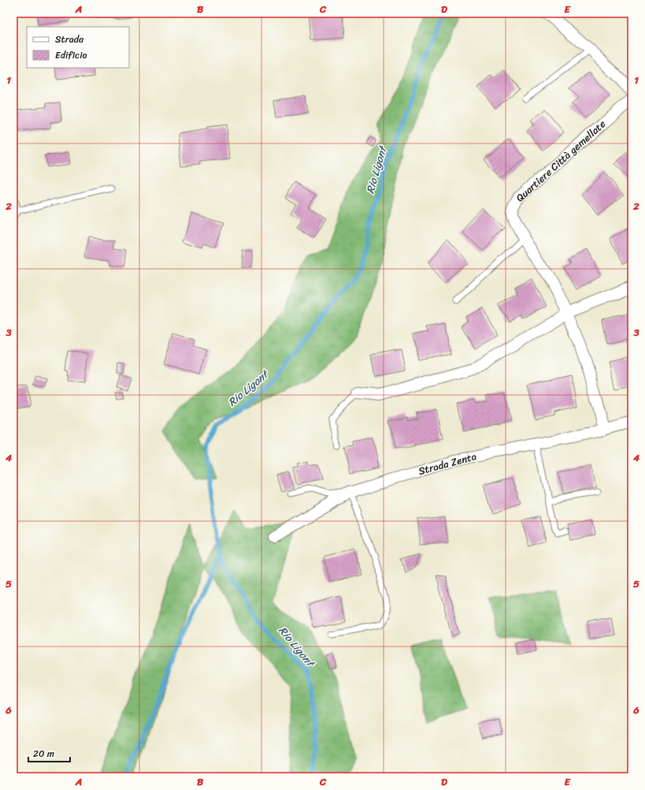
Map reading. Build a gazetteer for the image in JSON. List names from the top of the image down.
{
  "streets": {
    "street": ["Quartiere Città gemellate", "Strada Zenta"]
  },
  "crossings": [
    ["Quartiere Città gemellate", "Strada Zenta"]
  ],
  "water": ["Rio Ligont"],
  "legend": ["Strada", "Edificio"],
  "scale_bar": "20 m",
  "grid": {
    "columns": [
      "A",
      "B",
      "C",
      "D",
      "E"
    ],
    "rows": [
      "1",
      "2",
      "3",
      "4",
      "5",
      "6"
    ]
  }
}
